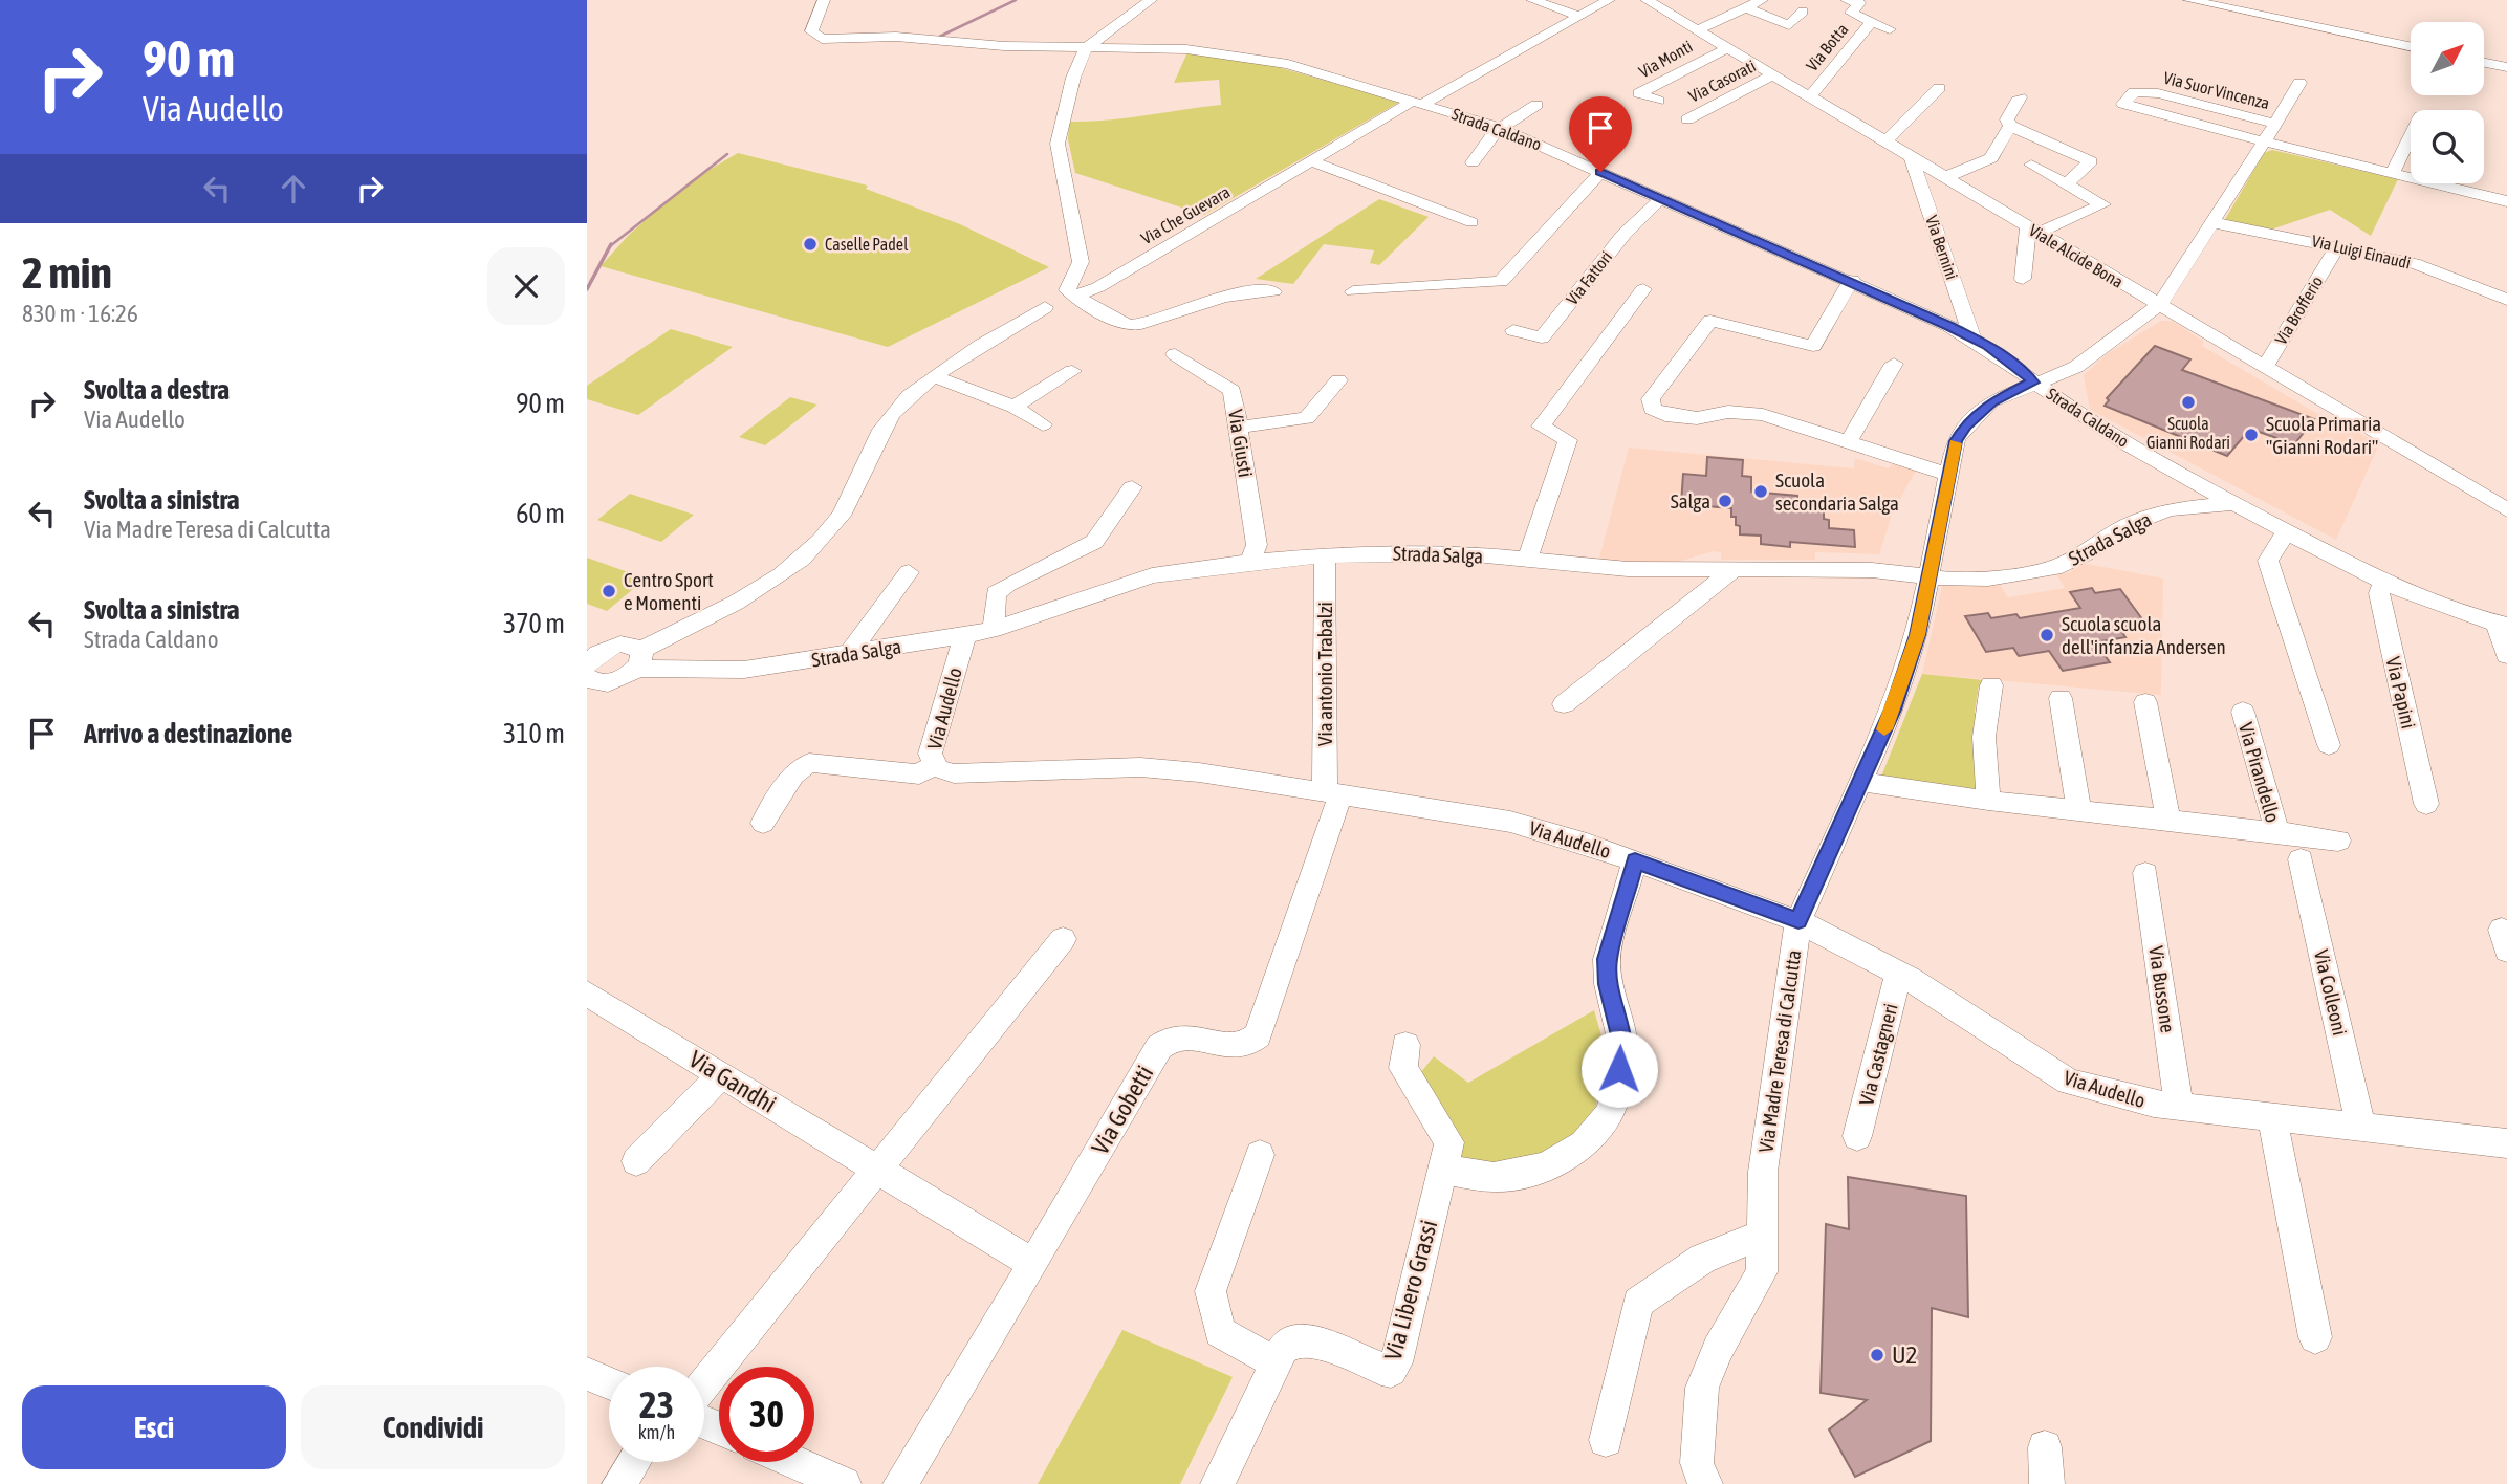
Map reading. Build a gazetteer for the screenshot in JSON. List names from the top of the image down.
{
  "streets": {
    "street": [
      "Via Botta",
      "Via Monti",
      "Via Casorati",
      "Via Suor Vincenza",
      "Strada Caldano",
      "Via Che Guevara",
      "Via Bernini",
      "Via Luigi Einaudi",
      "Viale Alcide Bona",
      "Via Fattori",
      "Via Brofferio",
      "Via Giusti",
      "Strada Salga",
      "Via antonio Trabalzi",
      "Via Papini",
      "Via Audello",
      "Via Pirandello",
      "Via Bussone",
      "Via Colleoni",
      "Via Madre Teresa di Calcutta",
      "Via Castagneri",
      "Via Gandhi",
      "Via Gobetti",
      "Via Libero Grassi"
    ]
  },
  "crossings": [
    ["Via Botta", "Viale Alcide Bona"],
    ["Via Monti", "Viale Alcide Bona"],
    ["Via Casorati", "Viale Alcide Bona"],
    ["Via Suor Vincenza", "Via Luigi Einaudi"],
    ["Via Suor Vincenza", "Viale Alcide Bona"],
    ["Via Suor Vincenza", "Via Madre Teresa di Calcutta"],
    ["Strada Caldano", "Via Che Guevara"],
    ["Strada Caldano", "Via Bernini"],
    ["Strada Caldano", "Via Fattori"],
    ["Strada Caldano", "Strada Salga"],
    ["Strada Caldano", "Via Papini"],
    ["Strada Caldano", "Via Madre Teresa di Calcutta"],
    ["Via Bernini", "Viale Alcide Bona"],
    ["Viale Alcide Bona", "Via Brofferio"],
    ["Viale Alcide Bona", "Via Madre Teresa di Calcutta"],
    ["Via Giusti", "Strada Salga"],
    ["Strada Salga", "Via antonio Trabalzi"],
    ["Strada Salga", "Via Audello"],
    ["Strada Salga", "Via Madre Teresa di Calcutta"],
    ["Via antonio Trabalzi", "Via Audello"],
    ["Via antonio Trabalzi", "Via Gobetti"],
    ["Via Audello", "Via Bussone"],
    ["Via Audello", "Via Colleoni"],
    ["Via Audello", "Via Madre Teresa di Calcutta"],
    ["Via Audello", "Via Castagneri"],
    ["Via Audello", "Via Gobetti"],
    ["Via Pirandello", "Via Madre Teresa di Calcutta"],
    ["Via Gandhi", "Via Gobetti"]
  ],
  "places": [
    "Caselle Padel",
    "Scuola Gianni Rodari",
    "Scuola Primaria \"Gianni Rodari\"",
    "Scuola secondaria Salga",
    "Salga",
    "Centro Sport e Momenti",
    "Scuola scuola dell'infanzia Andersen",
    "U2"
  ],
  "north": "top right",
  "page": {
    "turn": ["90 m", "Via Audello"],
    "heading": ["2 min", "830 m · 16:26"],
    "list": [
      {
        "name": "Svolta a destra",
        "note": "Via Audello",
        "value": "90 m"
      },
      {
        "name": "Svolta a sinistra",
        "note": "Via Madre Teresa di Calcutta",
        "value": "60 m"
      },
      {
        "name": "Svolta a sinistra",
        "note": "Strada Caldano",
        "value": "370 m"
      },
      {
        "name": "Arrivo a destinazione",
        "value": "310 m"
      }
    ],
    "speed": "23 km/h",
    "limit": "30",
    "buttons": ["Esci", "Condividi"]
  }
}
